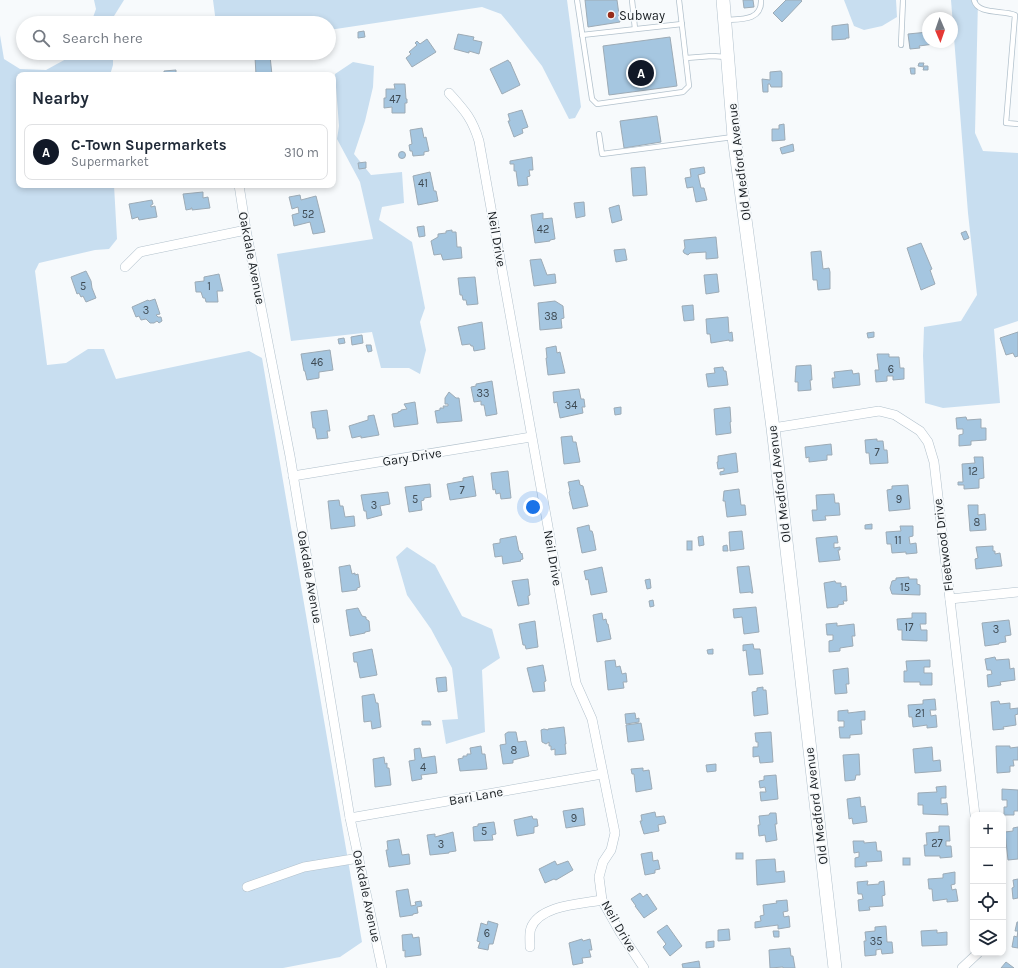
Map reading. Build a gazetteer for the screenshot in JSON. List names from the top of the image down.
{
  "streets": {
    "street": [
      "Old Medford Avenue",
      "Neil Drive",
      "Oakdale Avenue",
      "Gary Drive",
      "Fleetwood Drive",
      "Bari Lane"
    ]
  },
  "crossings": [
    ["Old Medford Avenue", "Fleetwood Drive"],
    ["Neil Drive", "Gary Drive"],
    ["Neil Drive", "Bari Lane"],
    ["Oakdale Avenue", "Gary Drive"],
    ["Oakdale Avenue", "Bari Lane"]
  ],
  "places": ["Subway"],
  "house_numbers": [
    "47",
    "41",
    "52",
    "42",
    "5",
    "1",
    "3",
    "38",
    "46",
    "6",
    "33",
    "34",
    "7",
    "12",
    "7",
    "5",
    "9",
    "3",
    "8",
    "11",
    "15",
    "17",
    "3",
    "21",
    "8",
    "4",
    "9",
    "5",
    "27",
    "3",
    "6",
    "35"
  ],
  "north": "bottom",
  "page": {
    "search": "Search here",
    "pins": "A",
    "heading": "Nearby",
    "list": [
      {
        "mark": "A",
        "name": "C‑Town Supermarkets",
        "note": "Supermarket",
        "value": "310 m"
      }
    ],
    "map_buttons": ["+", "−"]
  }
}
